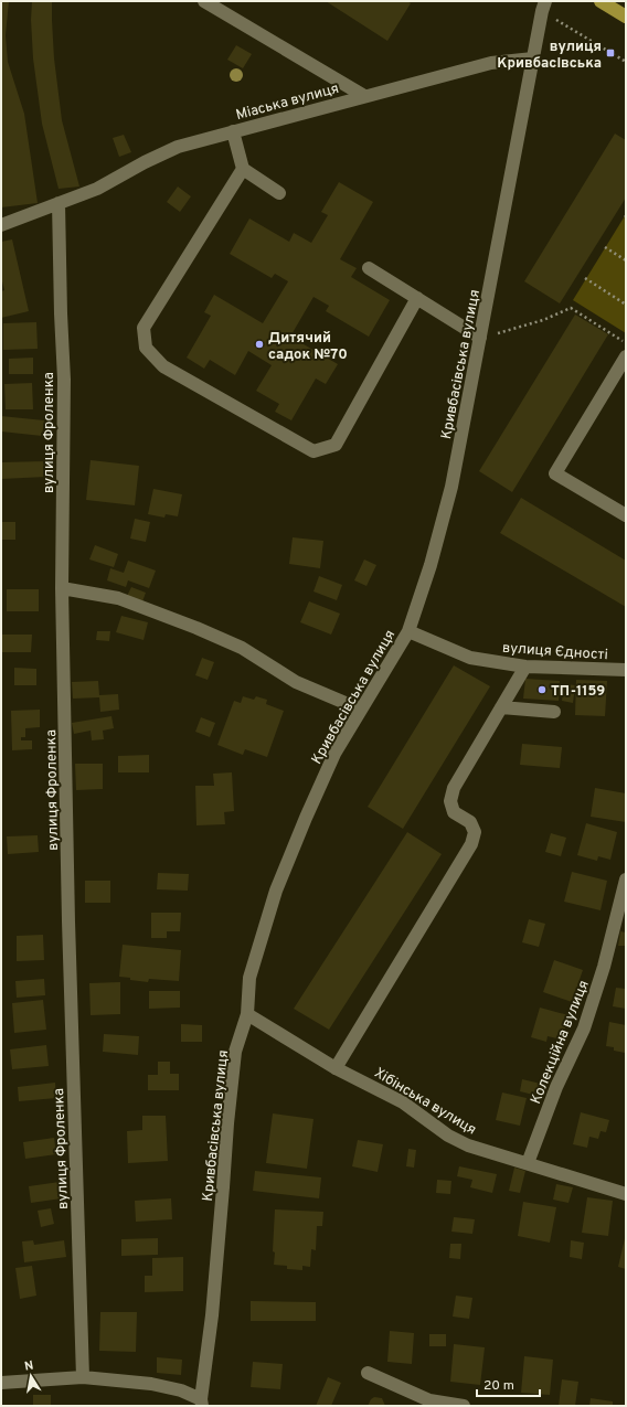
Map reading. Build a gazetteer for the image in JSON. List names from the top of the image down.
{
  "streets": {
    "street": [
      "Міаська вулиця",
      "Кривбасівська вулиця",
      "вулиця Фроленка",
      "вулиця Єдності",
      "Колекційна вулиця",
      "Хібінська вулиця"
    ]
  },
  "crossings": [
    ["Міаська вулиця", "Кривбасівська вулиця"],
    ["Міаська вулиця", "вулиця Фроленка"],
    ["Кривбасівська вулиця", "вулиця Єдності"],
    ["Кривбасівська вулиця", "Хібінська вулиця"],
    ["Колекційна вулиця", "Хібінська вулиця"]
  ],
  "places": {
    "transit": ["вулиця Кривбасівська"],
    "other": ["Дитячий садок №70", "ТП-1159"]
  },
  "scale_bar": "20 m",
  "north": "top"
}
